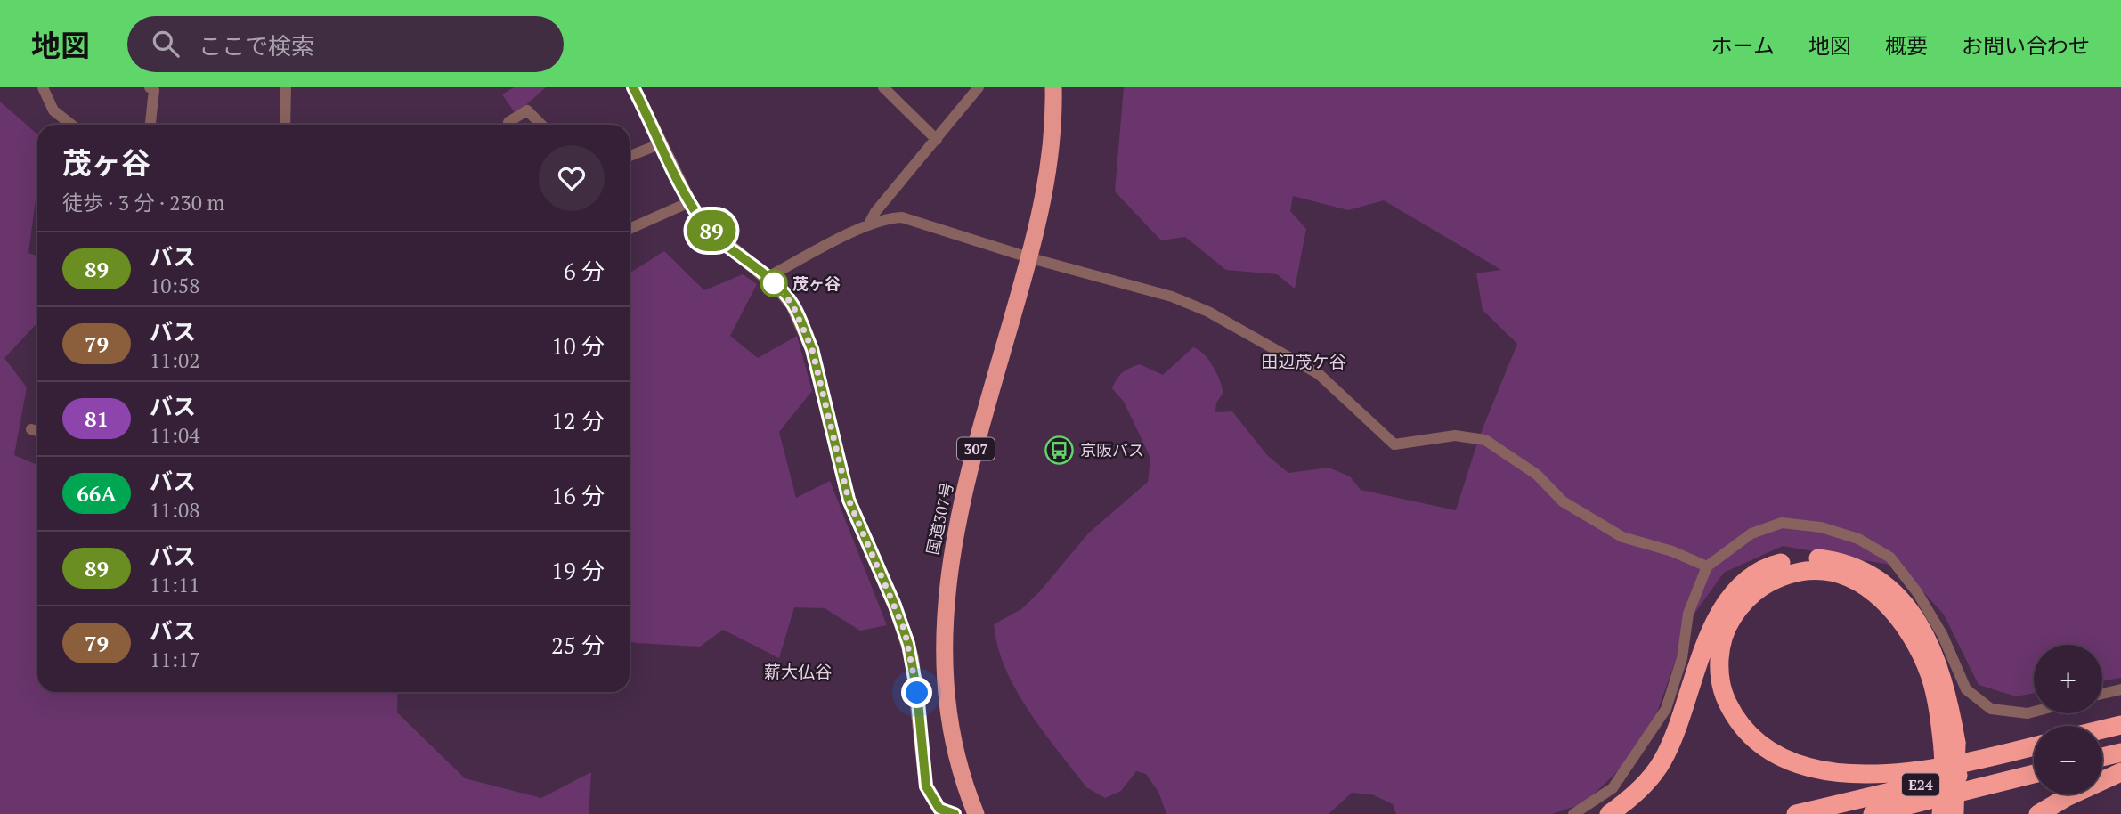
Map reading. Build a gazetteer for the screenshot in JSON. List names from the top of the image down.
{
  "streets": {
    "highway": ["307", "国道307号", "E24"]
  },
  "districts": ["田辺茂ケ谷", "薪大仏谷"],
  "places": {
    "other": ["茂ヶ谷"],
    "bus stop": ["京阪バス"]
  },
  "lines": ["bus line 89"],
  "page": {
    "header": "地図",
    "search": "ここで検索",
    "nav": [
      "ホーム",
      "地図",
      "概要",
      "お問い合わせ"
    ],
    "on_map": "89",
    "heading": ["茂ヶ谷", "徒歩 · 3 分 · 230 m"],
    "list": [
      {
        "mark": "89",
        "name": "バス",
        "note": "10:58",
        "value": "6 分"
      },
      {
        "mark": "79",
        "name": "バス",
        "note": "11:02",
        "value": "10 分"
      },
      {
        "mark": "81",
        "name": "バス",
        "note": "11:04",
        "value": "12 分"
      },
      {
        "mark": "66A",
        "name": "バス",
        "note": "11:08",
        "value": "16 分"
      },
      {
        "mark": "89",
        "name": "バス",
        "note": "11:11",
        "value": "19 分"
      },
      {
        "mark": "79",
        "name": "バス",
        "note": "11:17",
        "value": "25 分"
      }
    ],
    "map_buttons": ["+", "−"]
  }
}
